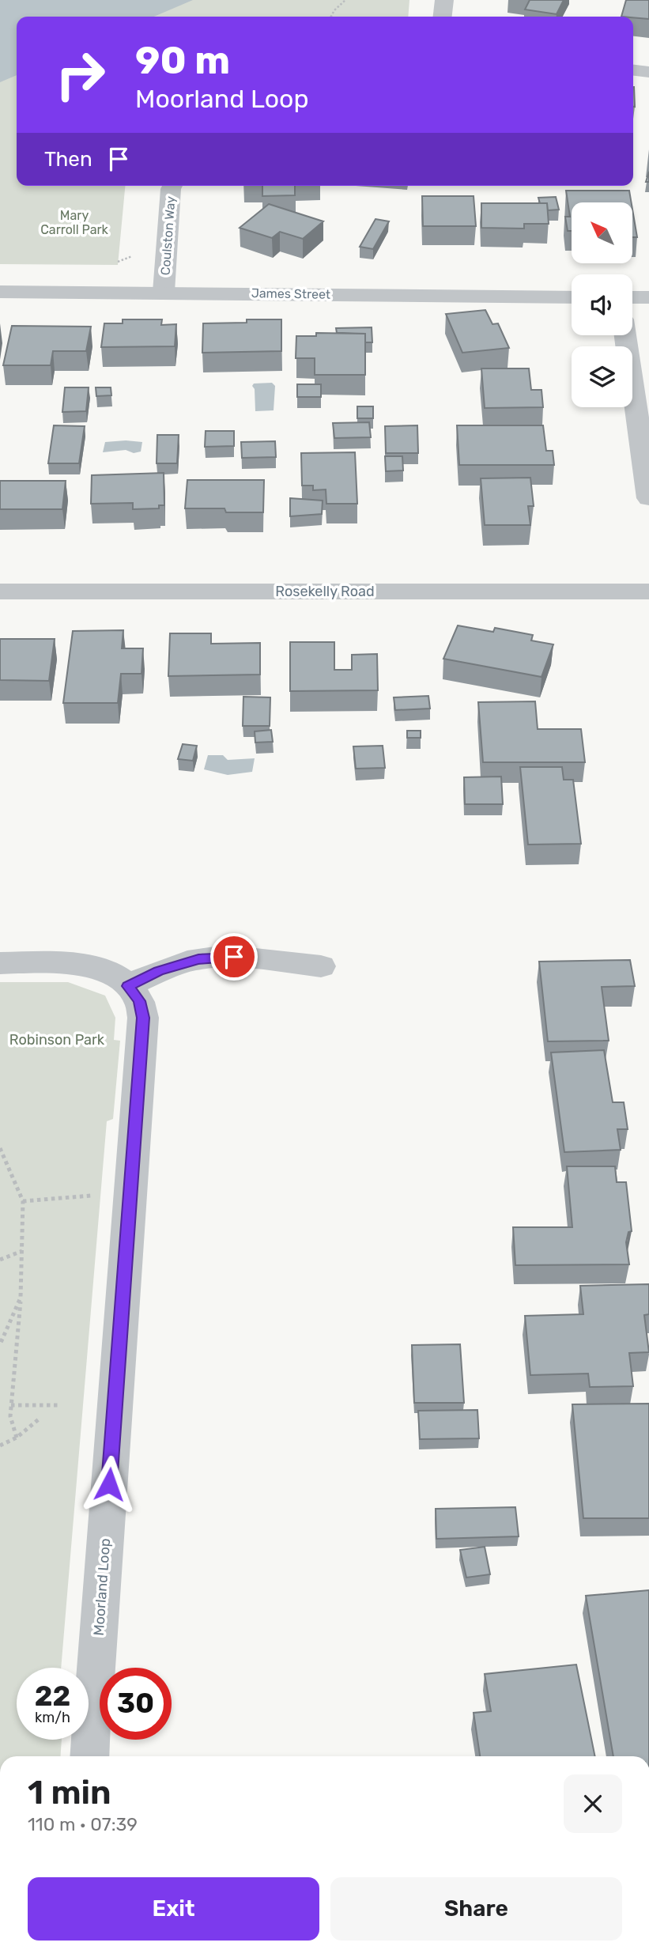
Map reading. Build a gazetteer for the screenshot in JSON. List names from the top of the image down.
{
  "streets": {
    "street": [
      "Coulston Way",
      "James Street",
      "Rosekelly Road",
      "Moorland Loop"
    ]
  },
  "crossings": [
    ["Coulston Way", "James Street"]
  ],
  "parks": ["Mary Carroll Park", "Robinson Park"],
  "north": "top left",
  "page": {
    "turn": ["90 m", "Moorland Loop"],
    "then": "Then",
    "speed": "22 km/h",
    "limit": "30",
    "heading": ["1 min", "110 m · 07:39"],
    "buttons": ["Exit", "Share"]
  }
}
